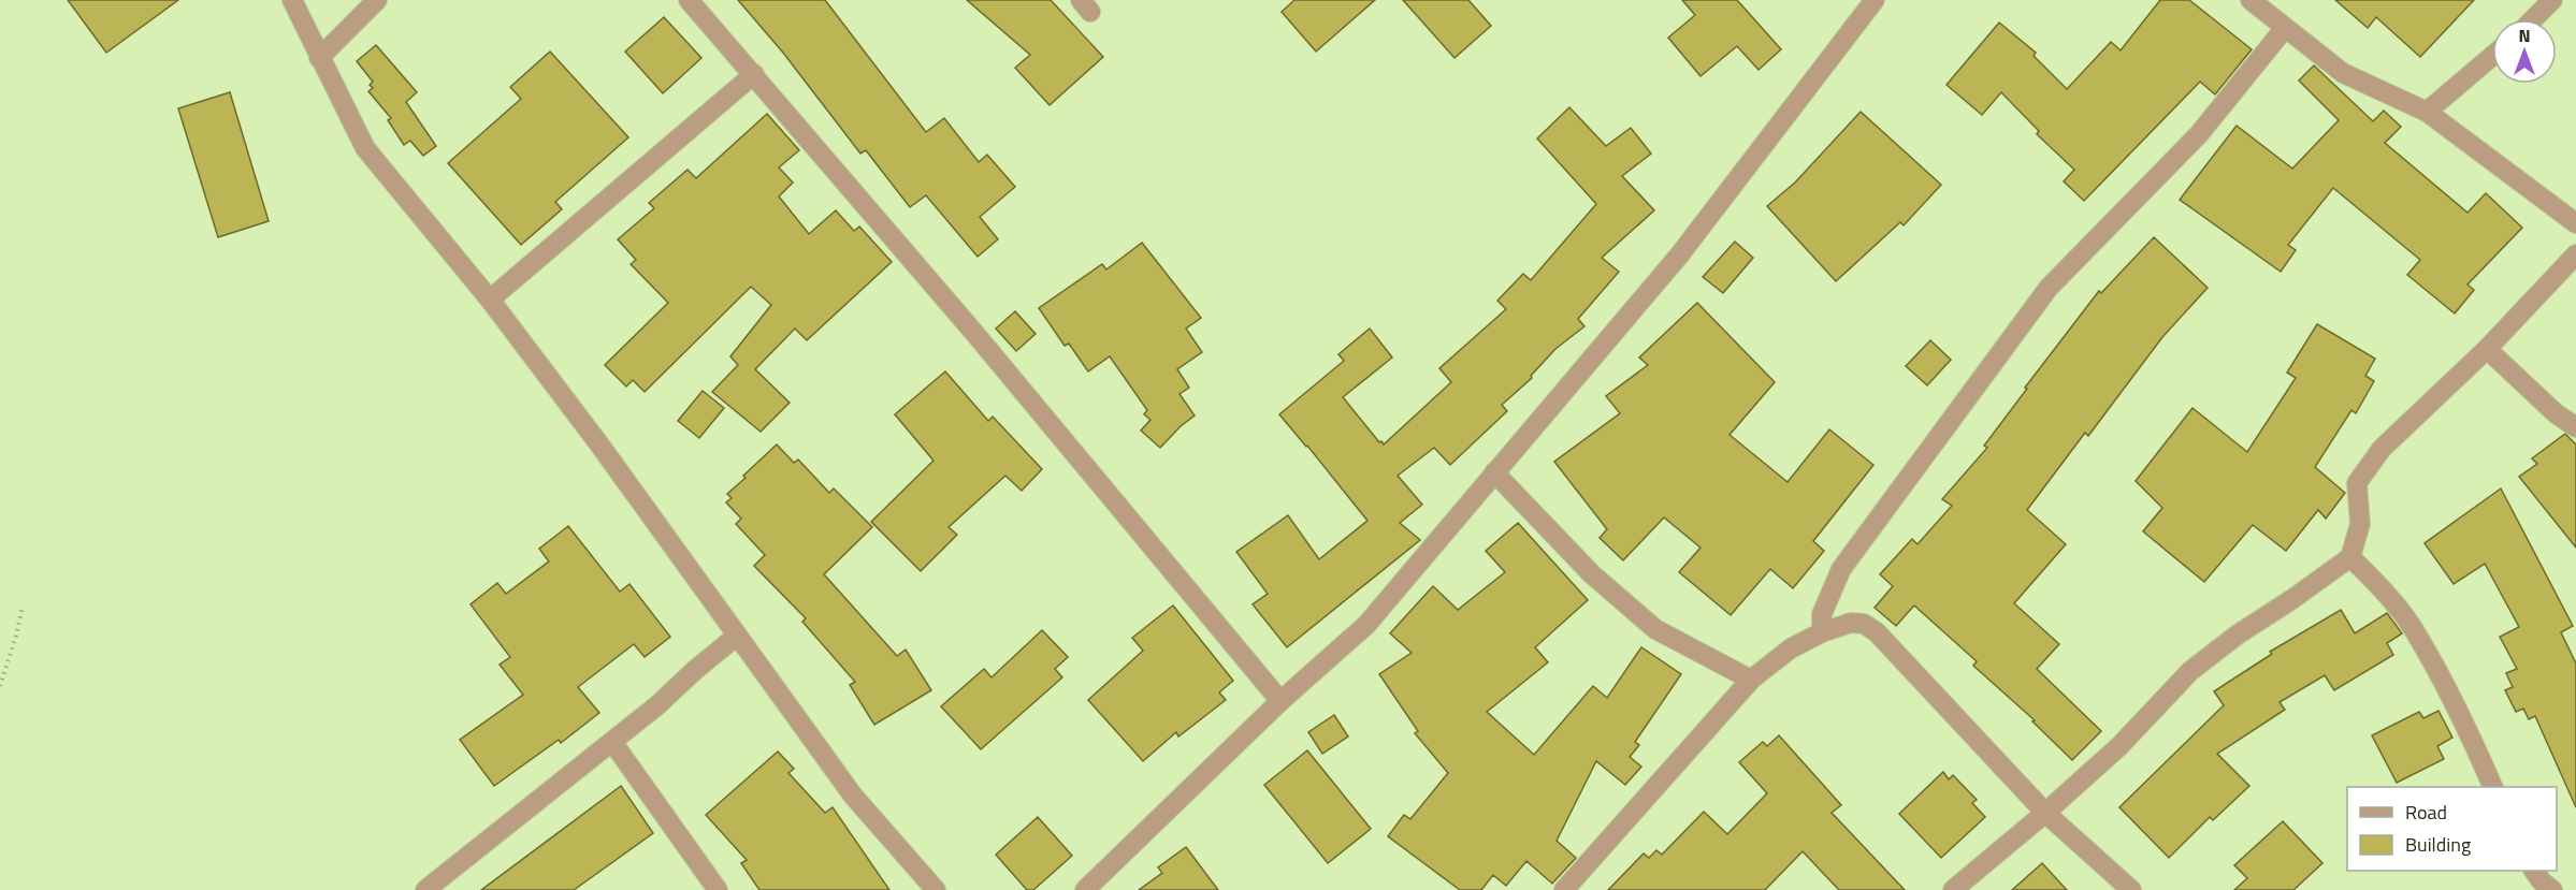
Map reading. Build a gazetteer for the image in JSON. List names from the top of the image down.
{
  "legend": ["Road", "Building"],
  "north": "top"
}
